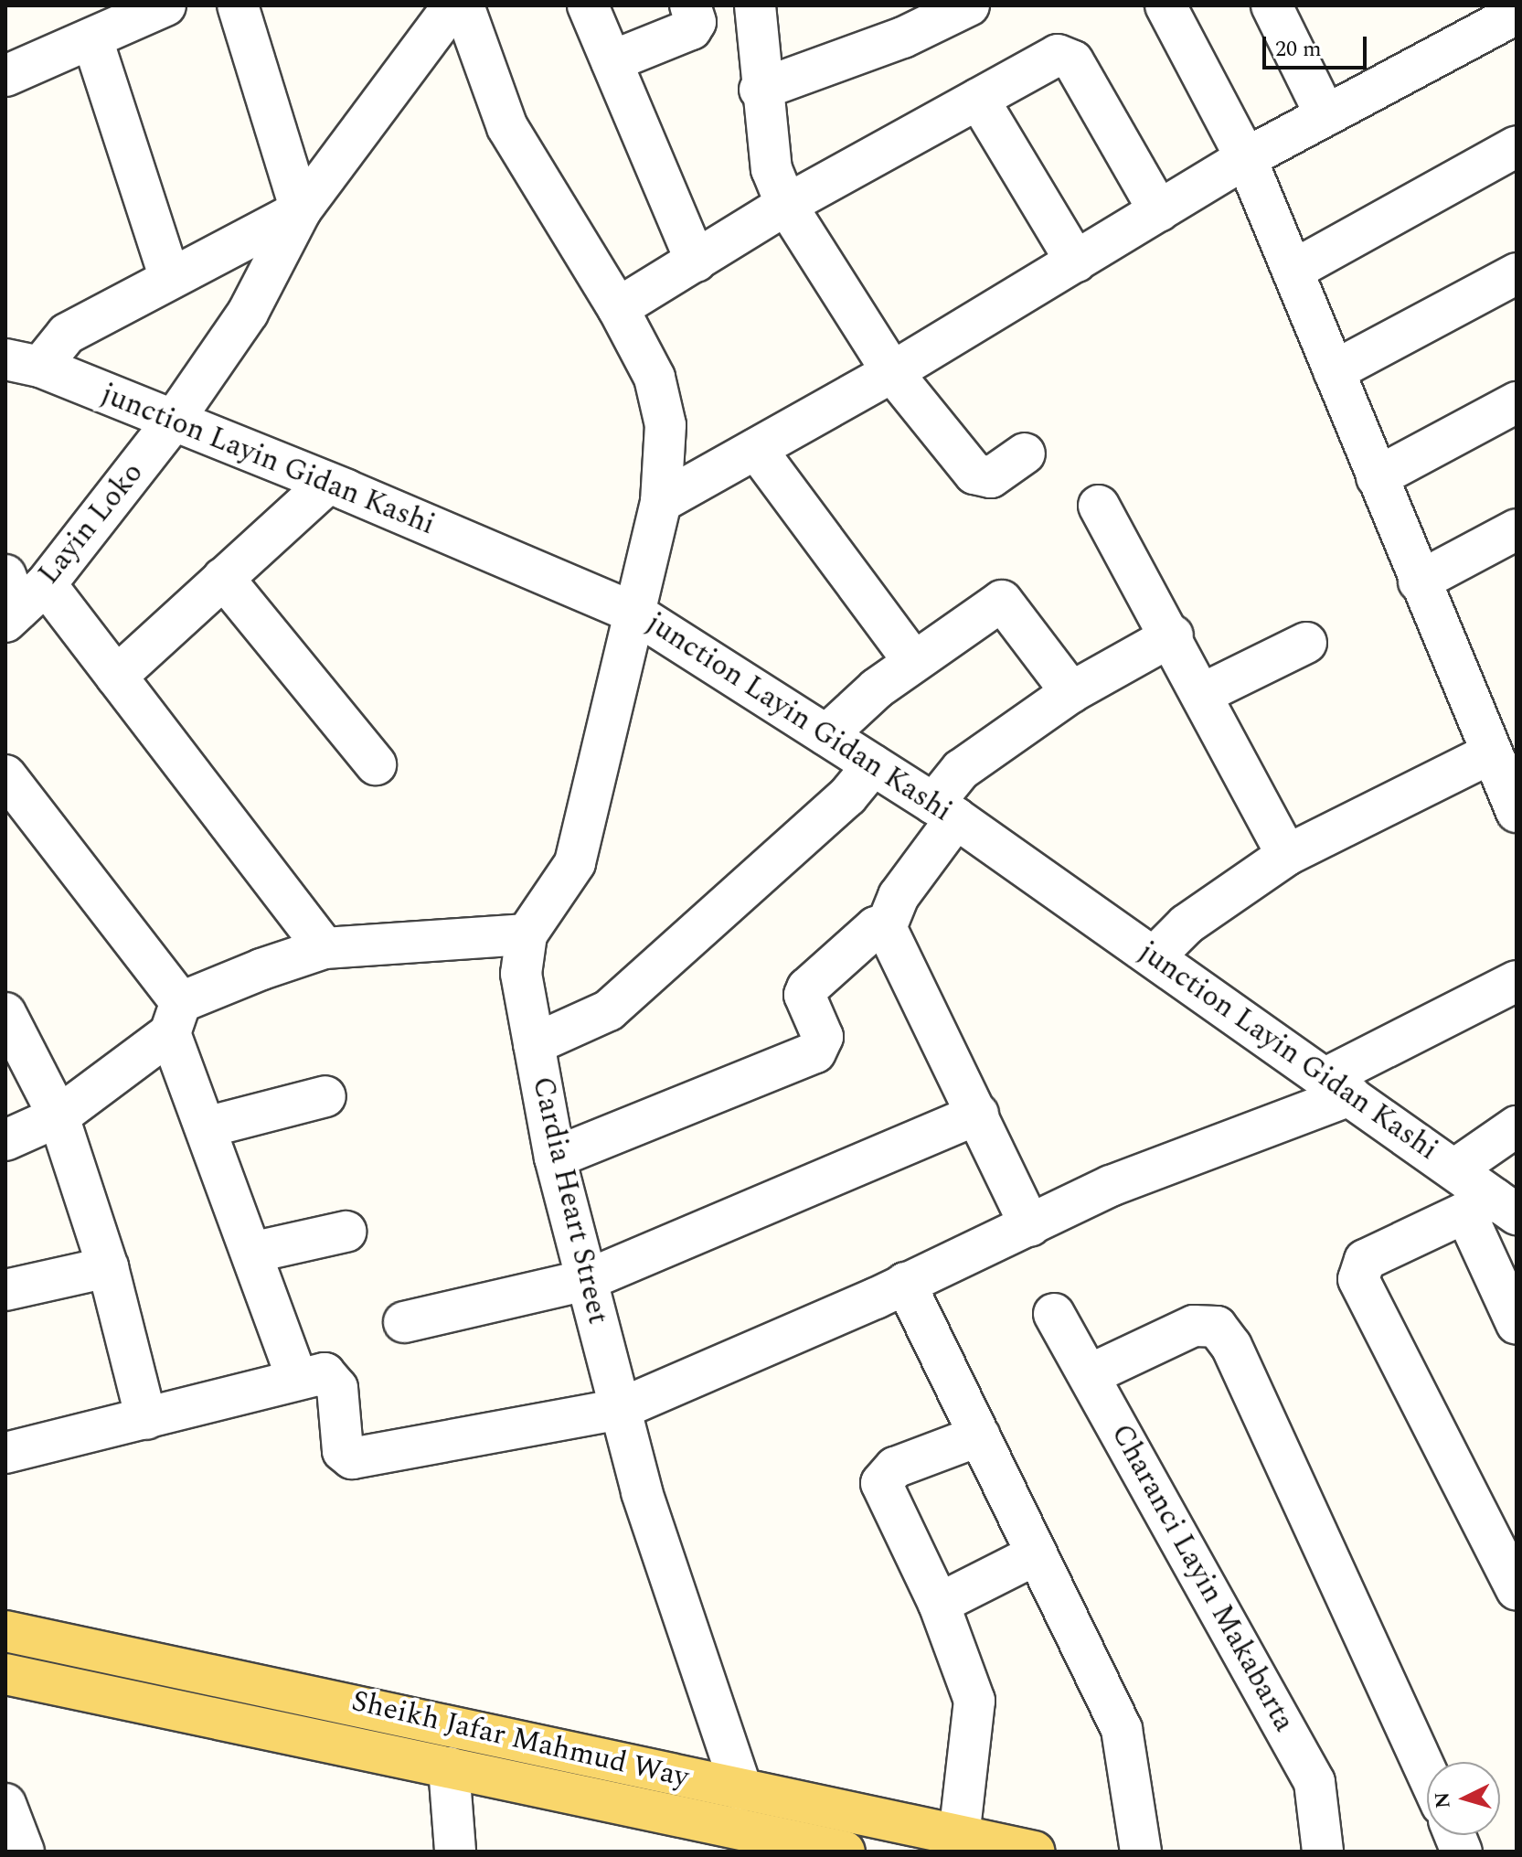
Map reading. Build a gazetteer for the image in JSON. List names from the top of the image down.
{
  "streets": {
    "main road": ["Sheikh Jafar Mahmud Way"],
    "street": [
      "junction Layin Gidan Kashi",
      "Layin Loko",
      "Cardia Heart Street",
      "Charanci Layin Makabarta"
    ]
  },
  "crossings": [
    ["junction Layin Gidan Kashi", "Layin Loko"],
    ["junction Layin Gidan Kashi", "Cardia Heart Street"],
    ["Cardia Heart Street", "Sheikh Jafar Mahmud Way"]
  ],
  "scale_bar": "20 m",
  "north": "left"
}
